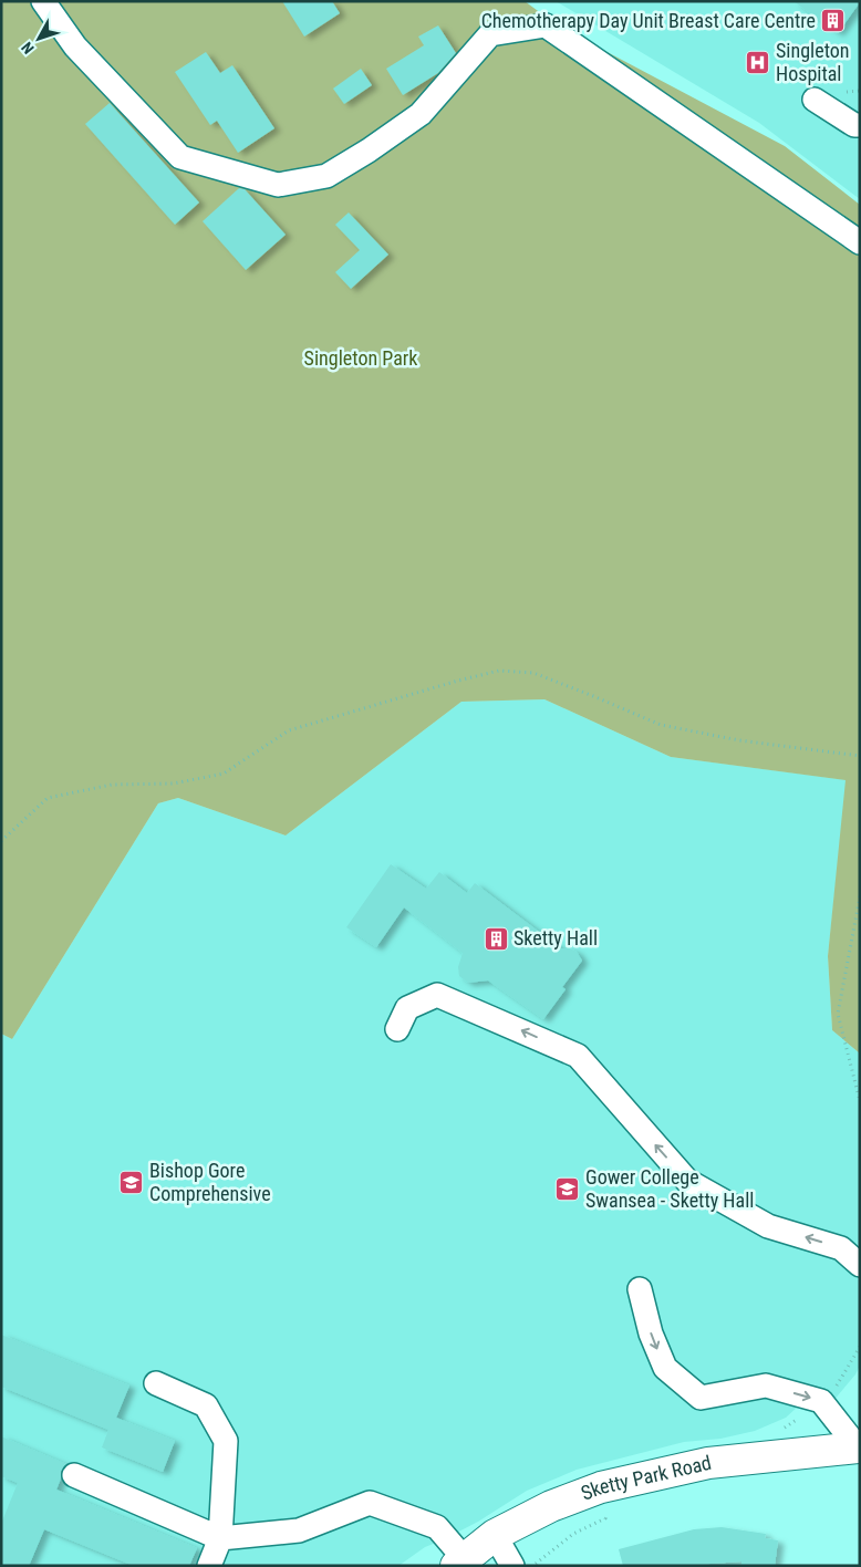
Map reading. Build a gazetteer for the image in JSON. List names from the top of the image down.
{
  "streets": {
    "main road": ["Sketty Park Road"]
  },
  "parks": ["Singleton Park"],
  "places": {
    "building": ["Chemotherapy Day Unit Breast Care Centre", "Sketty Hall"],
    "hospital": ["Singleton Hospital"],
    "school or university": ["Bishop Gore Comprehensive", "Gower College Swansea - Sketty Hall"]
  },
  "north": "bottom left"
}
